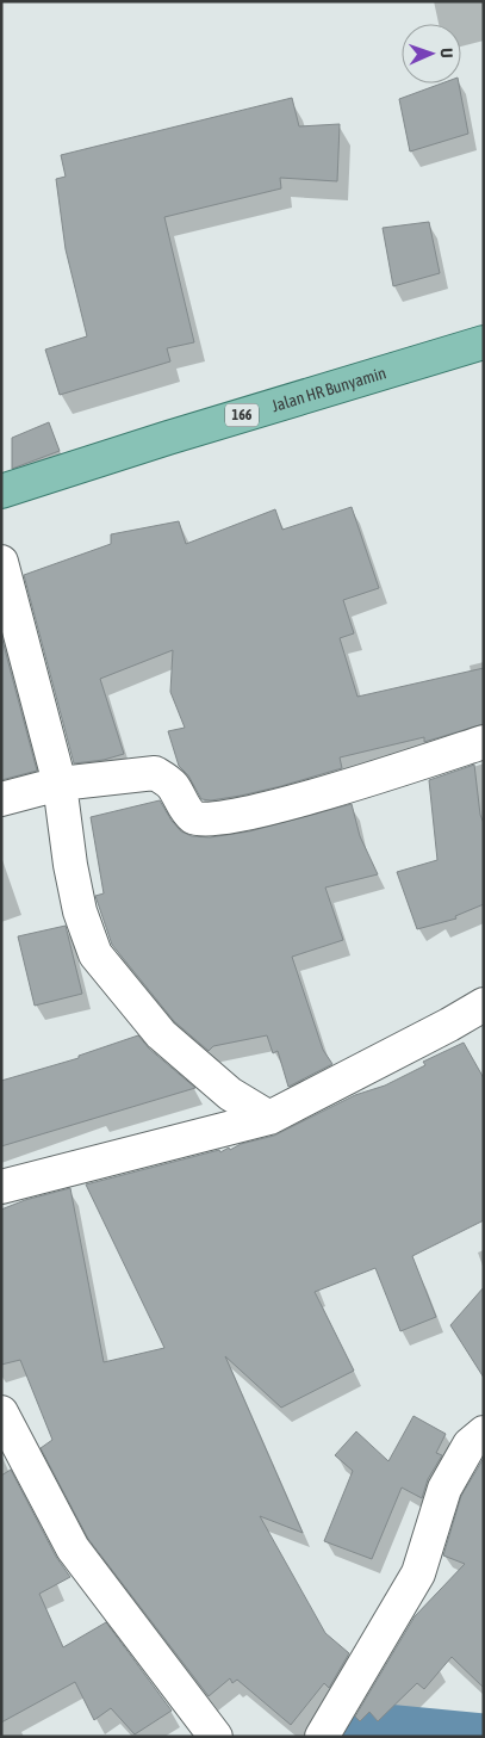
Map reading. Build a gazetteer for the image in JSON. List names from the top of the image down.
{
  "streets": {
    "main road": ["Jalan HR Bunyamin", "166"]
  },
  "north": "right"
}
